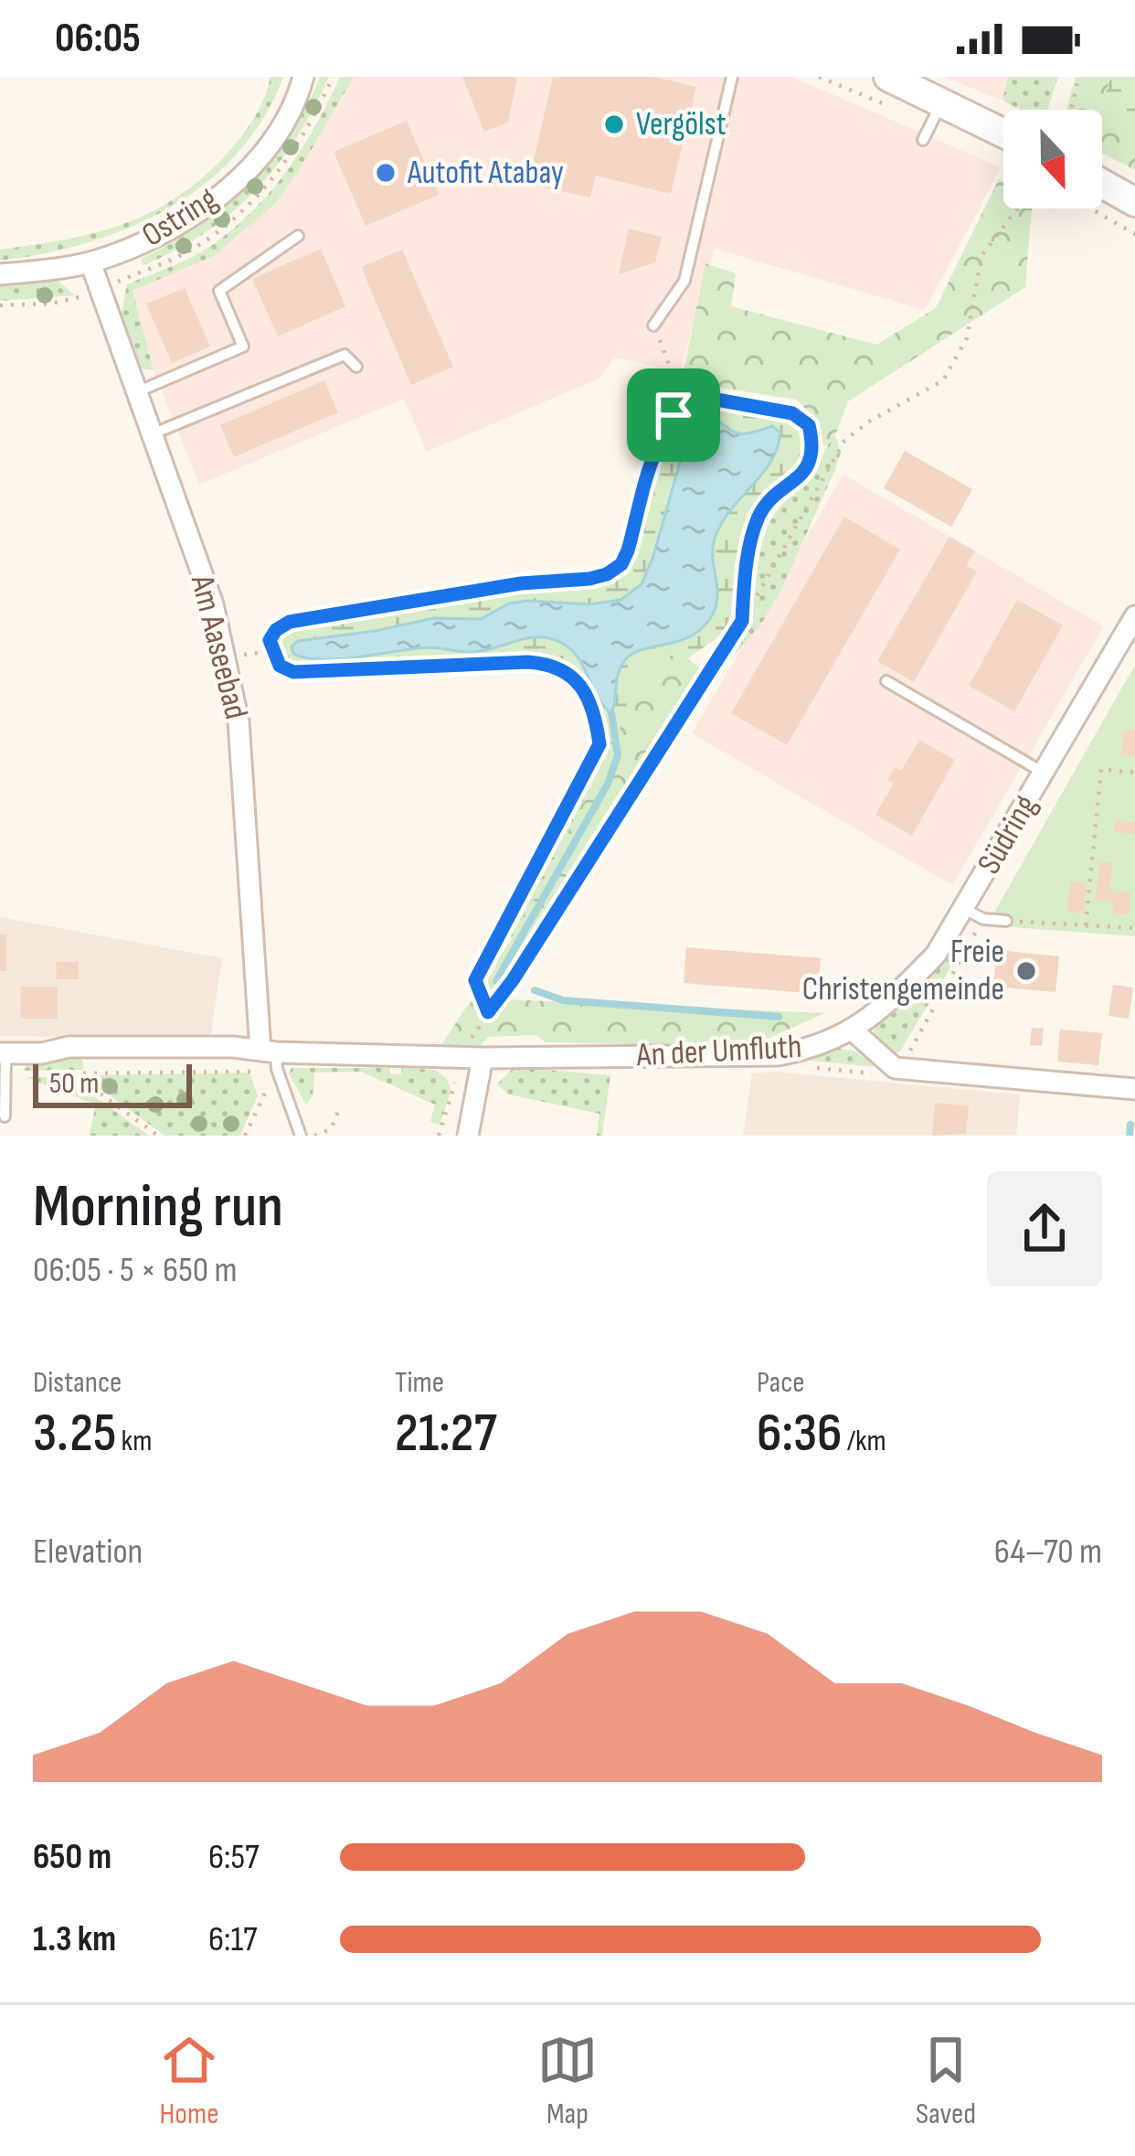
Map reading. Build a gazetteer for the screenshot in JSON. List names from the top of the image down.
{
  "streets": {
    "street": [
      "Ostring",
      "Am Aaseebad",
      "Südring",
      "An der Umfluth"
    ]
  },
  "crossings": [
    ["Ostring", "Am Aaseebad"],
    ["Am Aaseebad", "An der Umfluth"],
    ["Südring", "An der Umfluth"]
  ],
  "places": ["Vergölst", "Autofit Atabay", "Freie Christengemeinde"],
  "scale_bar": "50 m",
  "north": "bottom",
  "page": {
    "status": "06:05",
    "scale": "50 m",
    "heading": ["Morning run", "06:05 · 5 × 650 m"],
    "stats": [
      ["Distance", "3.25 km"],
      ["Time", "21:27"],
      ["Pace", "6:36 /km"]
    ],
    "chart": ["Elevation", "64–70 m"],
    "list": [
      {
        "name": "650 m",
        "note": "6:57"
      },
      {
        "name": "1.3 km",
        "note": "6:17"
      }
    ],
    "tabs": ["Home", "Map", "Saved"]
  }
}
